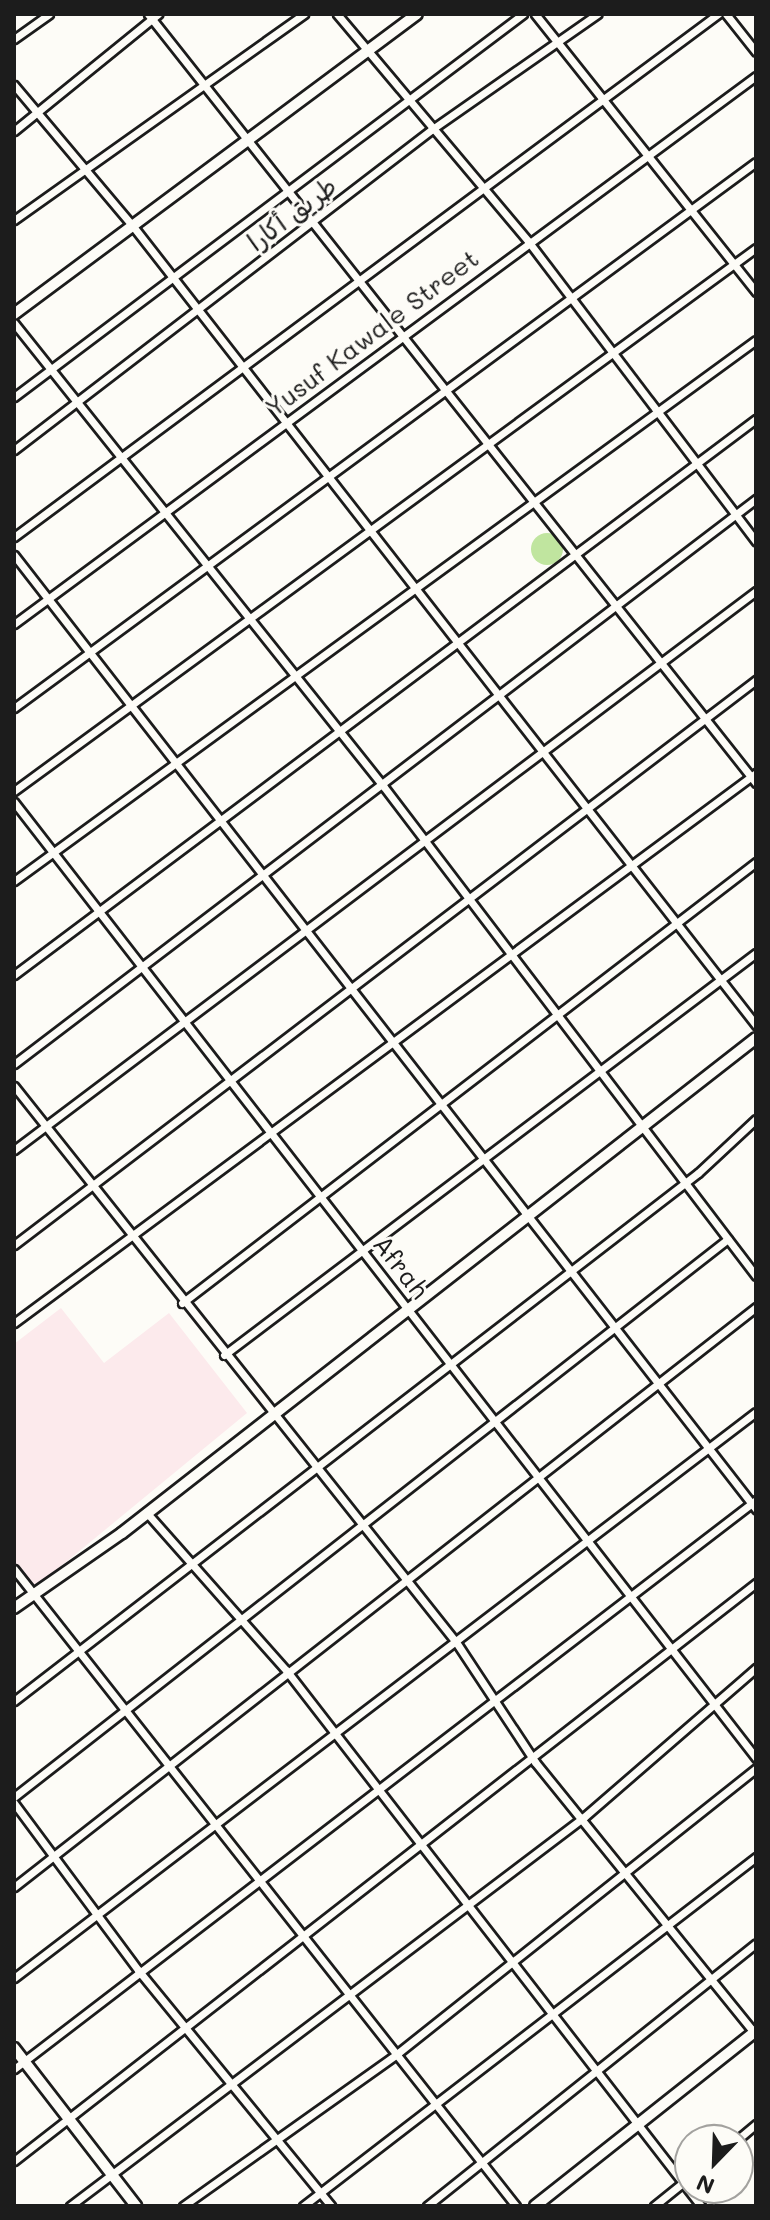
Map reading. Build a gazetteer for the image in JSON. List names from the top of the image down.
{
  "streets": {
    "street": ["طريق أكارا", "Yusuf Kawale Street", "Afrah"]
  },
  "north": "bottom left"
}
